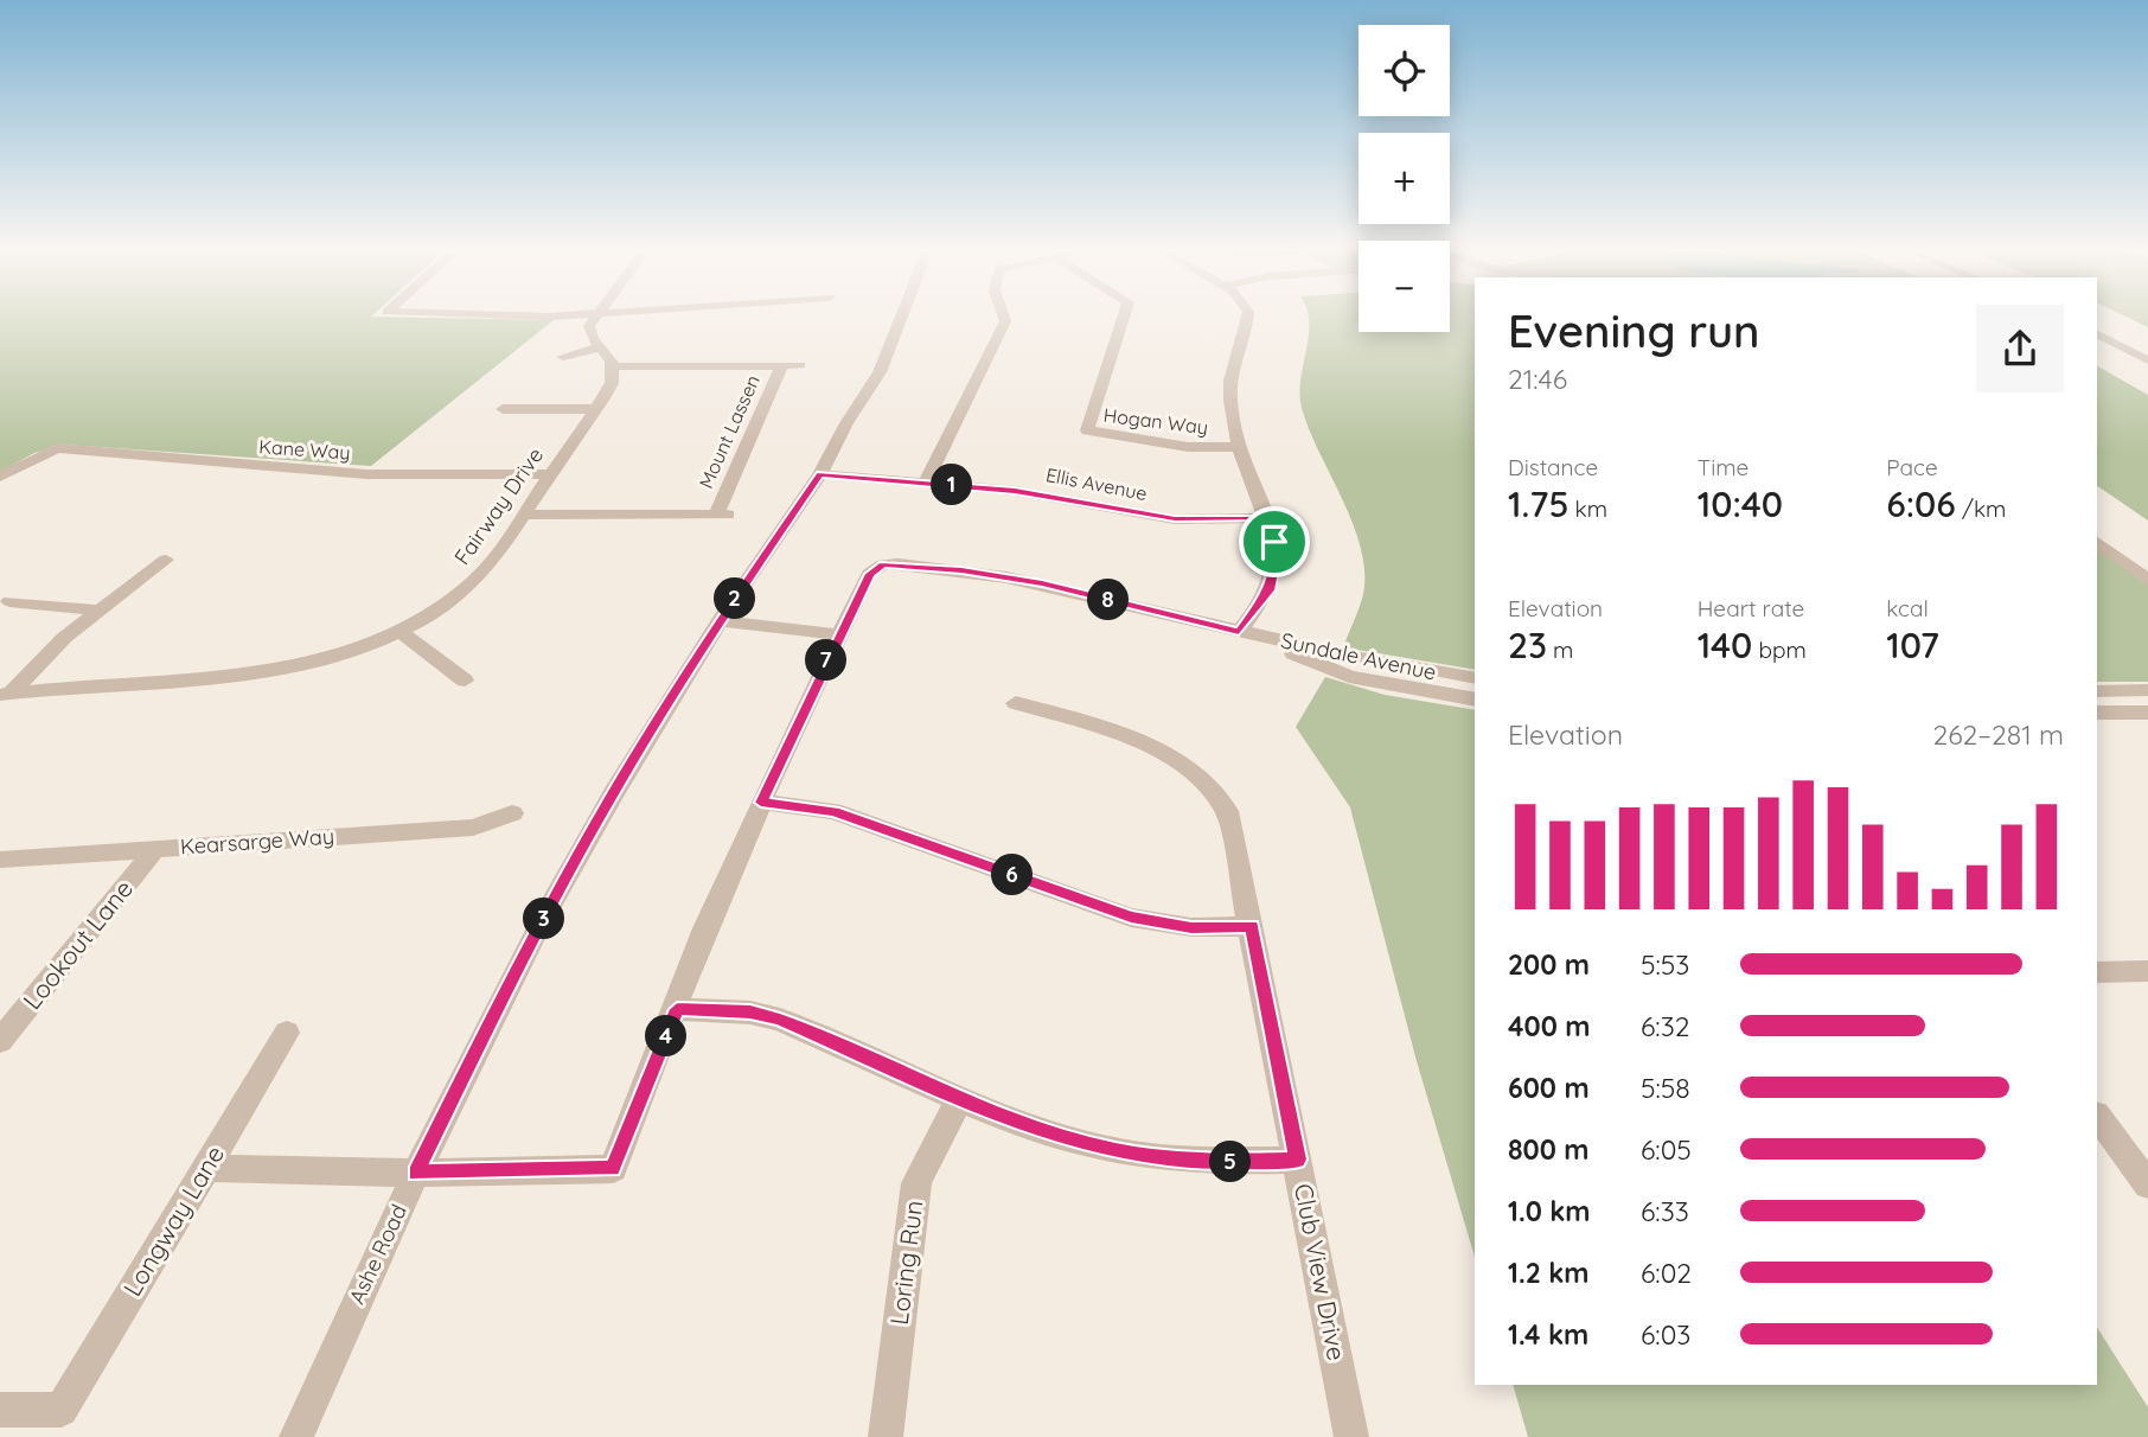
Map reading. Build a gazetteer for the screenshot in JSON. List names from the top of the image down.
{
  "streets": {
    "street": [
      "Hogan Way",
      "Mount Lassen",
      "Kane Way",
      "Ellis Avenue",
      "Fairway Drive",
      "Sundale Avenue",
      "Kearsarge Way",
      "Lookout Lane",
      "Longway Lane",
      "Ashe Road",
      "Loring Run",
      "Club View Drive"
    ]
  },
  "crossings": [
    ["Mount Lassen", "Fairway Drive"],
    ["Kane Way", "Fairway Drive"],
    ["Ellis Avenue", "Ashe Road"],
    ["Kearsarge Way", "Lookout Lane"]
  ],
  "page": {
    "map_buttons": ["+", "−"],
    "heading": ["Evening run", "21:46"],
    "stats": [
      ["Distance", "1.75 km"],
      ["Time", "10:40"],
      ["Pace", "6:06 /km"],
      ["Elevation", "23 m"],
      ["Heart rate", "140 bpm"],
      ["kcal", "107"]
    ],
    "pins": [
      "1",
      "2",
      "8",
      "7",
      "6",
      "3",
      "4",
      "5"
    ],
    "chart": ["Elevation", "262–281 m"],
    "list": [
      {
        "name": "200 m",
        "note": "5:53"
      },
      {
        "name": "400 m",
        "note": "6:32"
      },
      {
        "name": "600 m",
        "note": "5:58"
      },
      {
        "name": "800 m",
        "note": "6:05"
      },
      {
        "name": "1.0 km",
        "note": "6:33"
      },
      {
        "name": "1.2 km",
        "note": "6:02"
      },
      {
        "name": "1.4 km",
        "note": "6:03"
      }
    ]
  }
}
